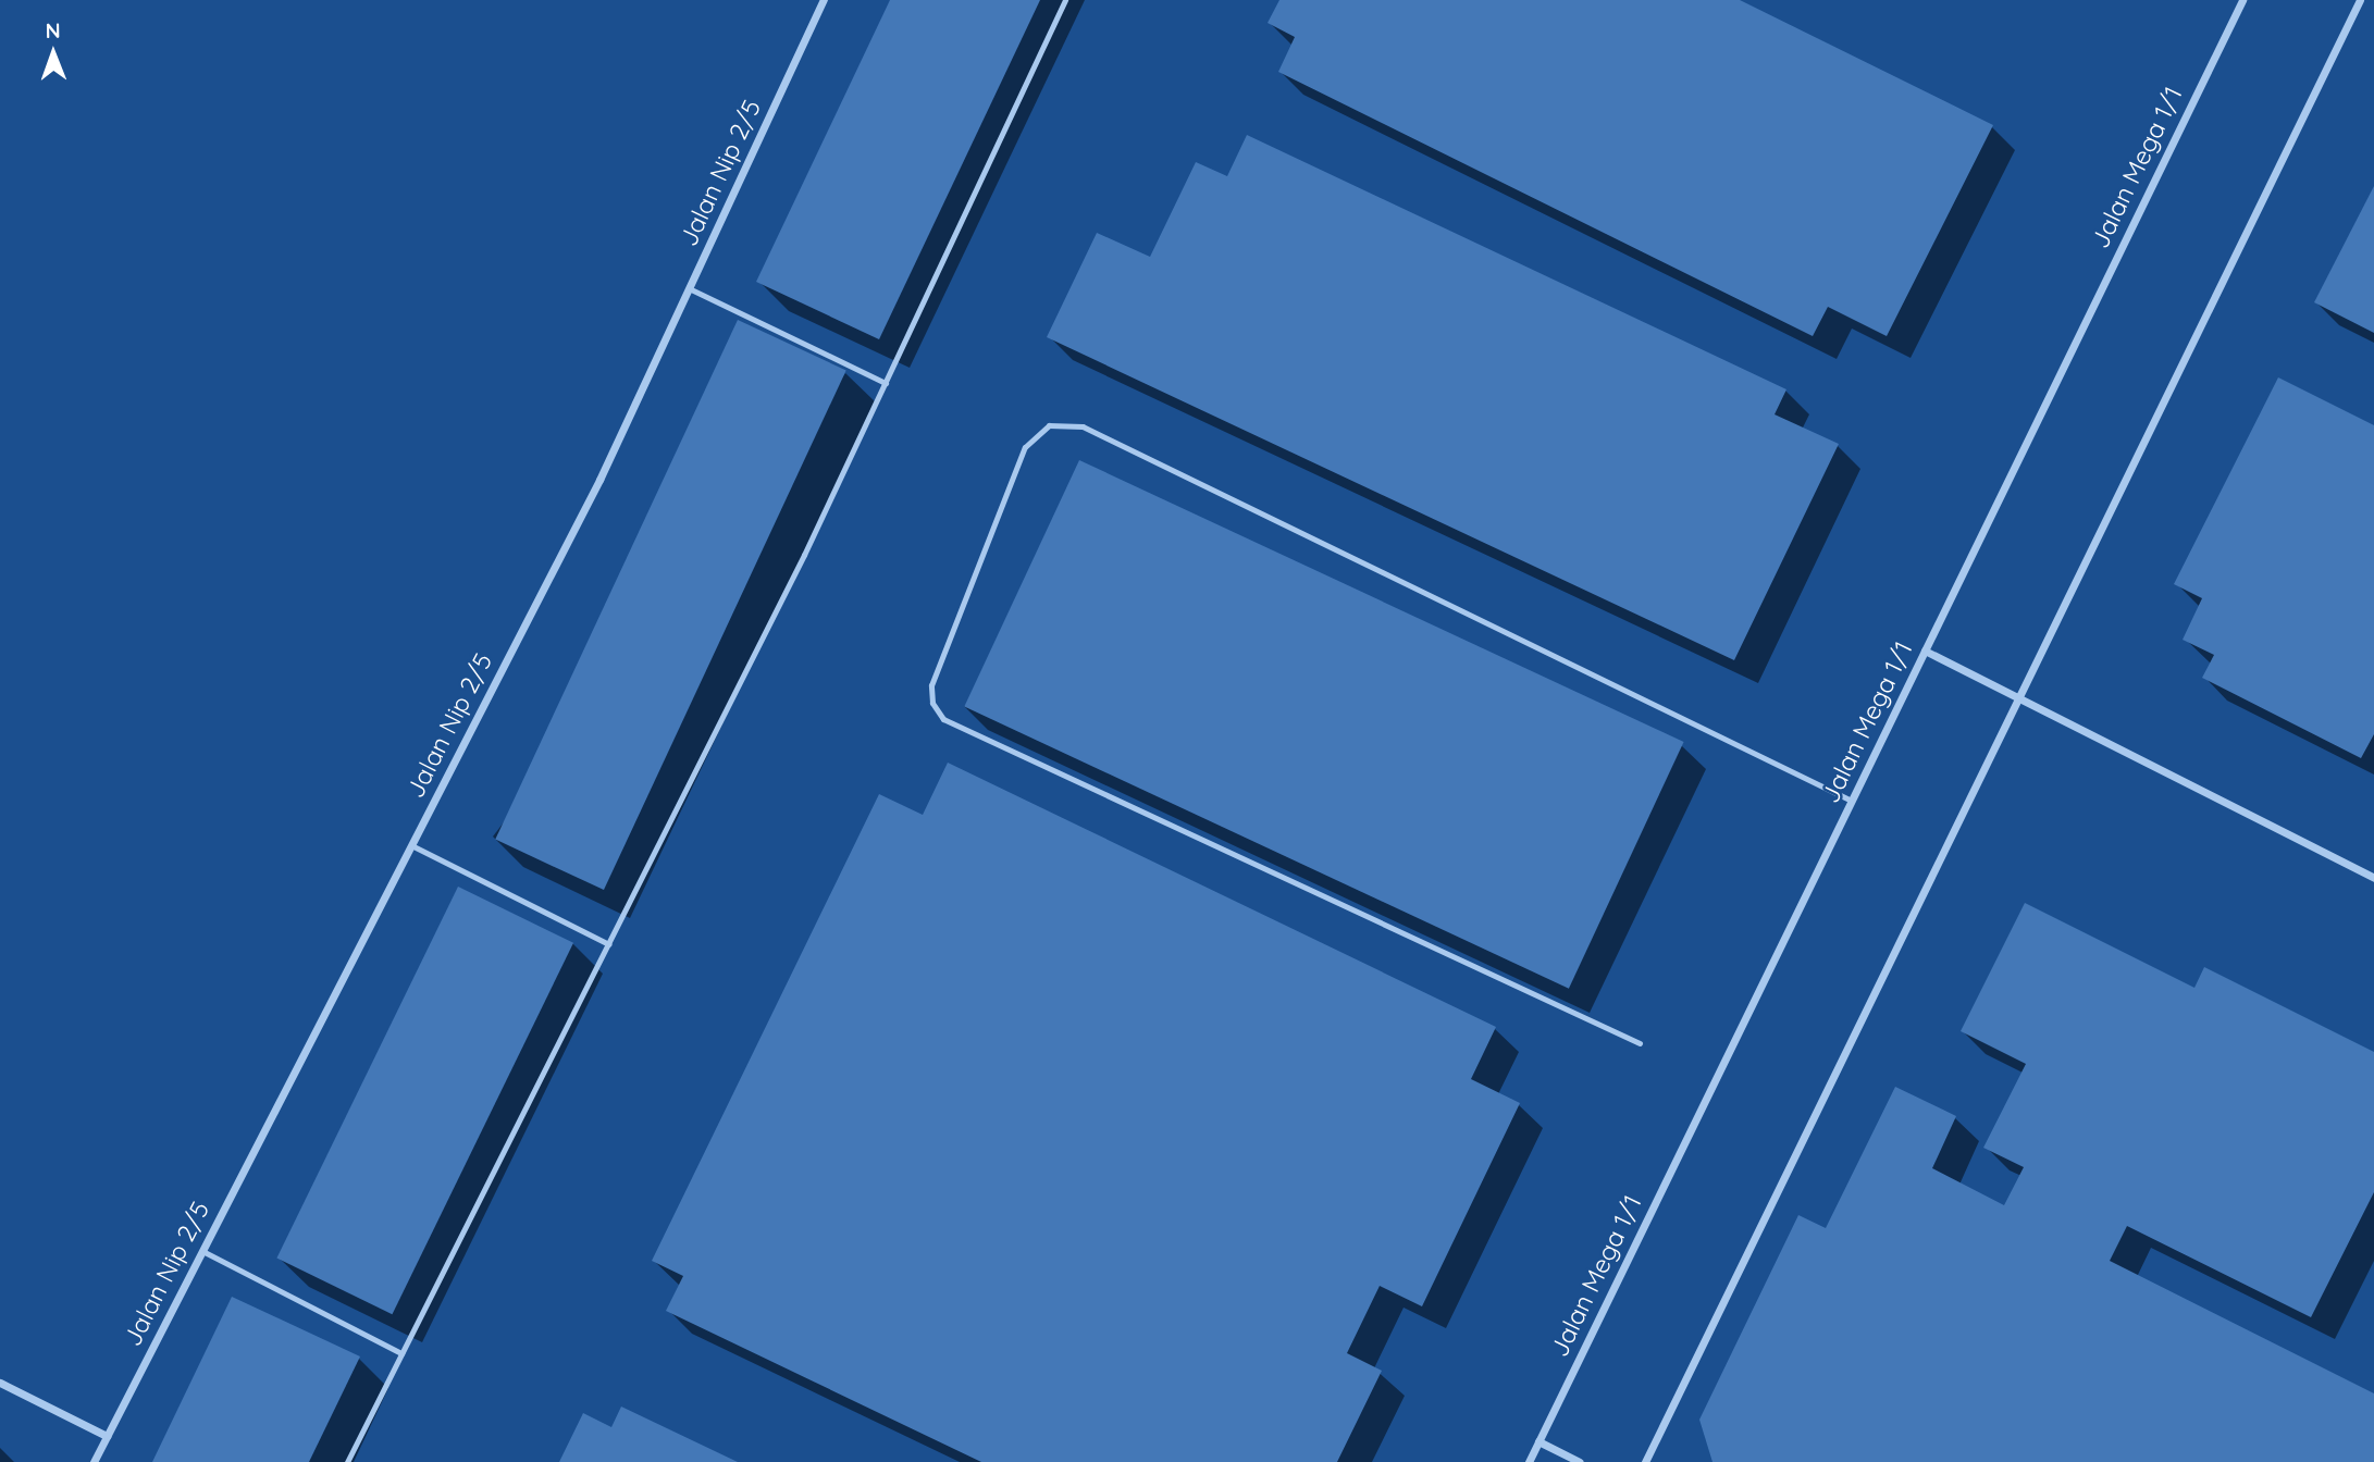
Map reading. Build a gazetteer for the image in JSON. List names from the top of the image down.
{
  "streets": {
    "street": ["Jalan Mega 1/1", "Jalan Nip 2/5"]
  },
  "north": "top"
}
